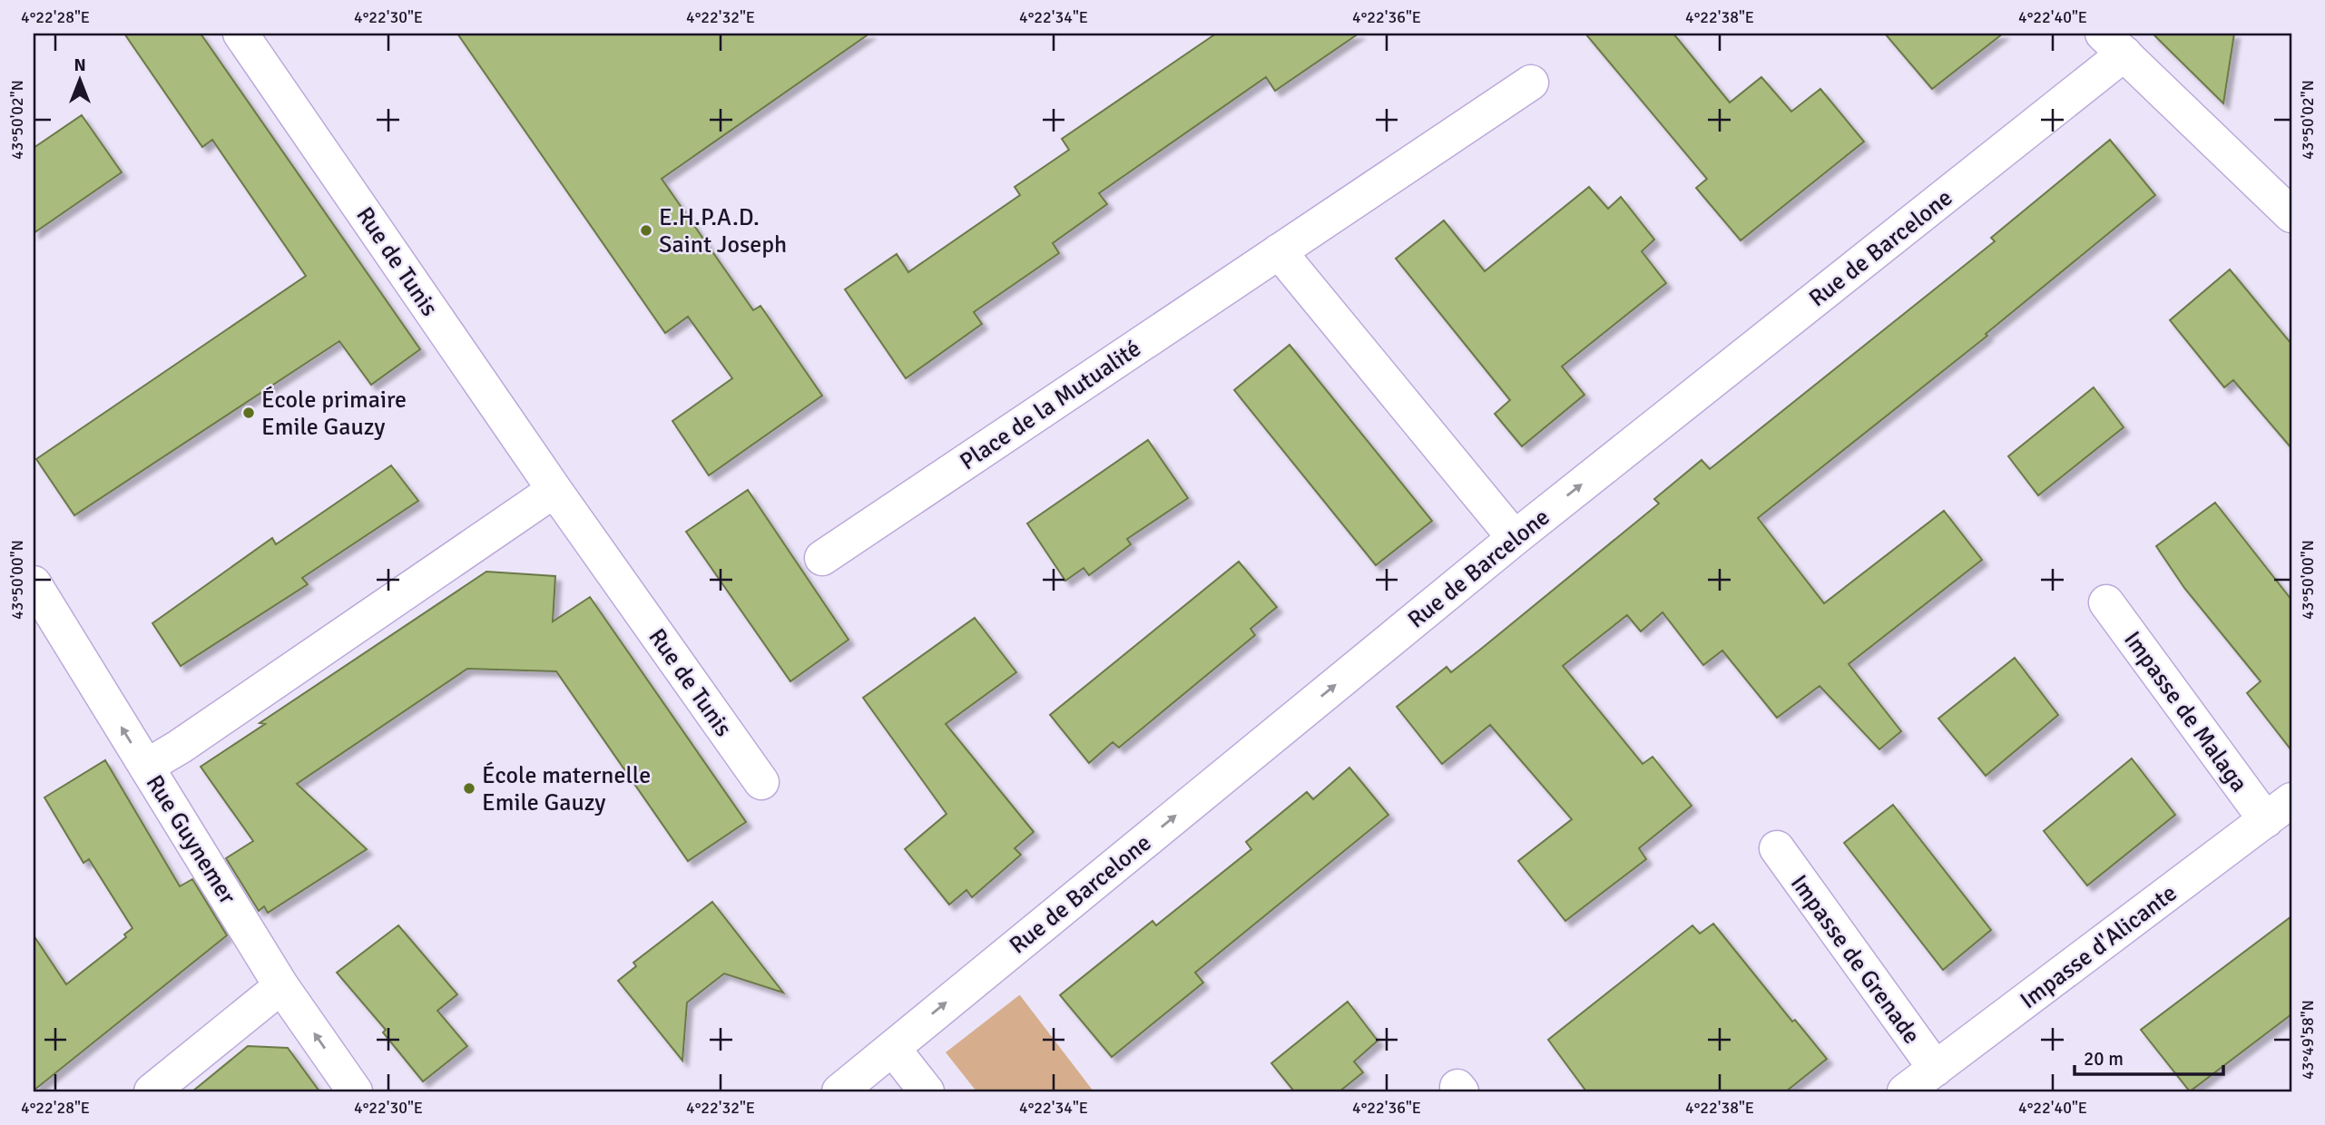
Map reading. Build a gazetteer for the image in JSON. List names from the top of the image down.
{
  "streets": {
    "street": [
      "Rue de Barcelone",
      "Rue de Tunis",
      "Place de la Mutualité",
      "Impasse de Malaga",
      "Rue Guynemer",
      "Impasse d'Alicante",
      "Impasse de Grenade"
    ]
  },
  "crossings": [
    ["Impasse de Malaga", "Impasse d'Alicante"],
    ["Impasse d'Alicante", "Impasse de Grenade"]
  ],
  "one_way": ["Rue de Barcelone", "Rue Guynemer"],
  "places": ["E.H.P.A.D. Saint Joseph", "École primaire Emile Gauzy", "École maternelle Emile Gauzy"],
  "scale_bar": "20 m",
  "north": "top",
  "coordinates": [
    "4°22'28\"E",
    "4°22'30\"E",
    "4°22'32\"E",
    "4°22'34\"E",
    "4°22'36\"E",
    "4°22'38\"E",
    "4°22'40\"E",
    "43°50'02\"N",
    "43°50'00\"N",
    "43°49'58\"N"
  ]
}
